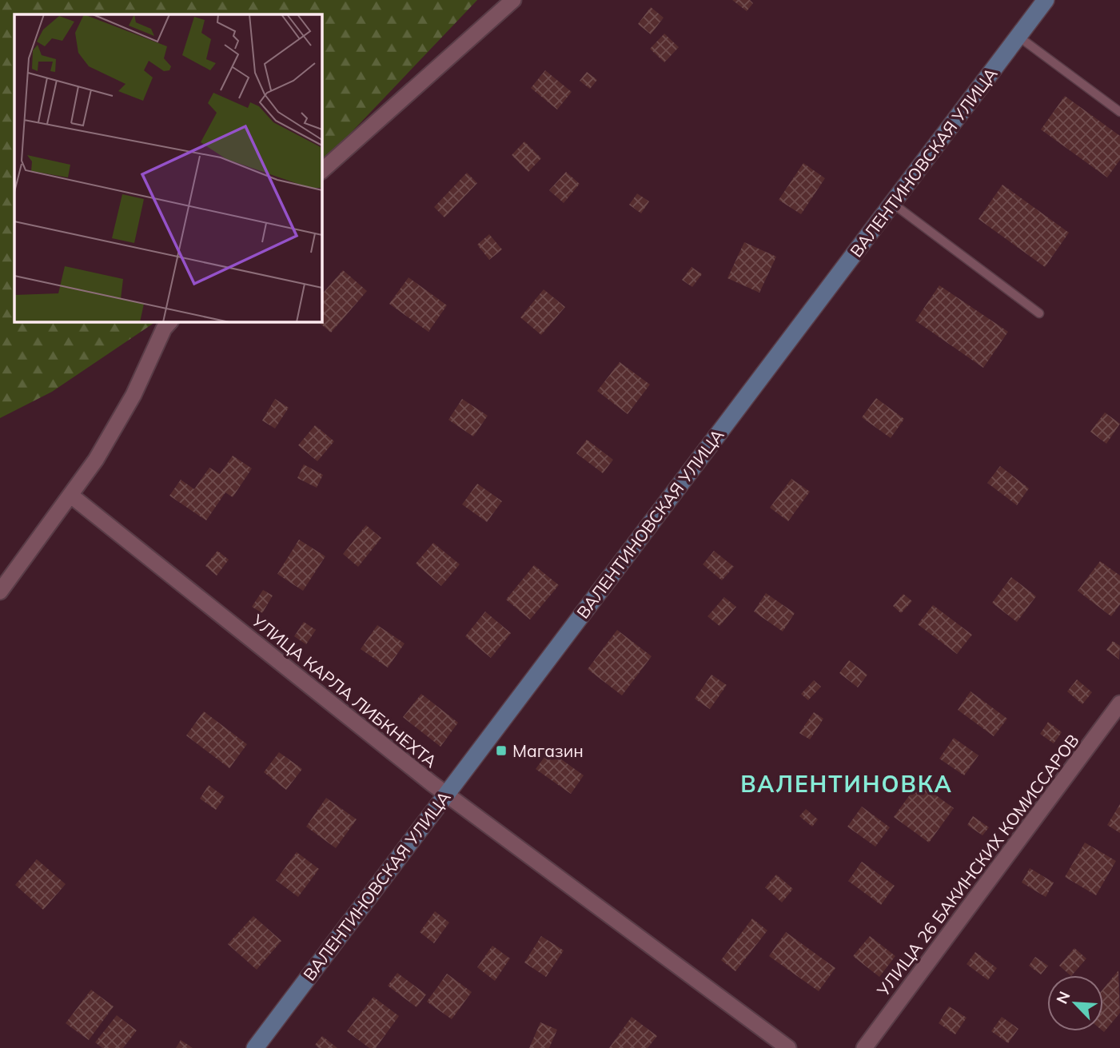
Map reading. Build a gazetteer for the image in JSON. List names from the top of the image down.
{
  "streets": {
    "main road": ["ВАЛЕНТИНОВСКАЯ УЛИЦА"],
    "street": ["УЛИЦА КАРЛА ЛИБКНЕХТА", "УЛИЦА 26 БАКИНСКИХ КОМИССАРОВ"]
  },
  "crossings": [
    ["ВАЛЕНТИНОВСКАЯ УЛИЦА", "УЛИЦА КАРЛА ЛИБКНЕХТА"]
  ],
  "districts": ["ВАЛЕНТИНОВКА"],
  "places": {
    "transit": ["Магазин"]
  },
  "north": "top left"
}
